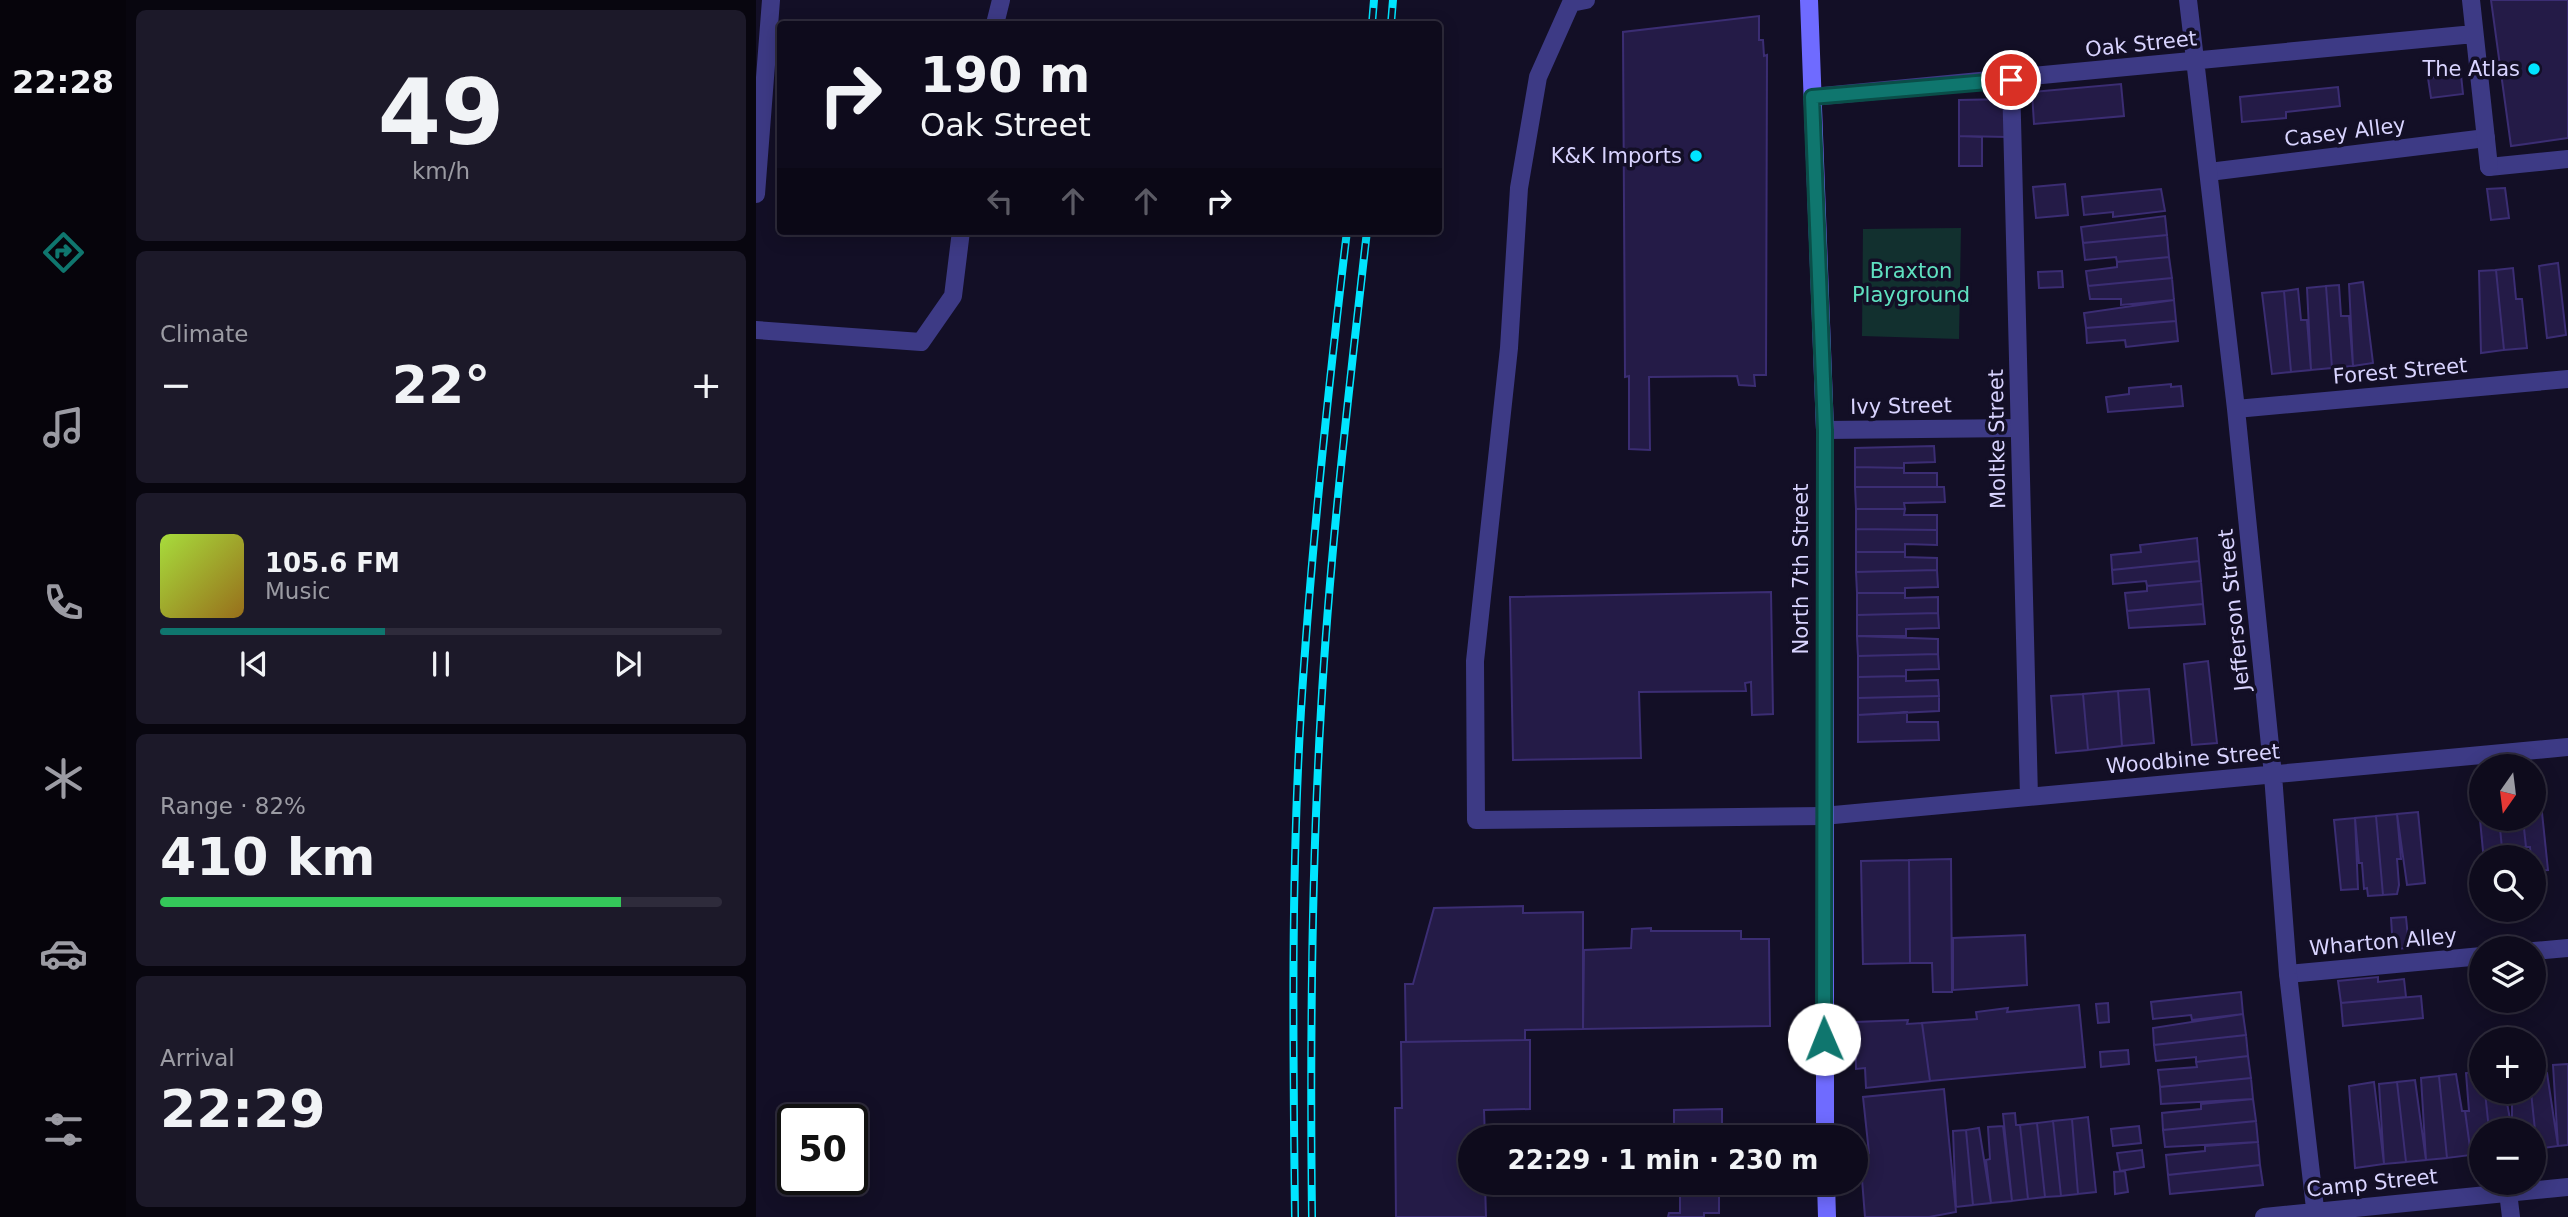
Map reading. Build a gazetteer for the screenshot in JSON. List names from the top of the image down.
{
  "streets": {
    "main road": ["North 7th Street"],
    "street": [
      "Oak Street",
      "Casey Alley",
      "Forest Street",
      "Ivy Street",
      "Moltke Street",
      "Jefferson Street",
      "Woodbine Street",
      "Wharton Alley",
      "Camp Street"
    ]
  },
  "crossings": [
    ["Oak Street", "Moltke Street"],
    ["Oak Street", "North 7th Street"],
    ["Oak Street", "Jefferson Street"],
    ["Casey Alley", "Jefferson Street"],
    ["Forest Street", "Jefferson Street"],
    ["Ivy Street", "Moltke Street"],
    ["Ivy Street", "North 7th Street"],
    ["Moltke Street", "Woodbine Street"],
    ["North 7th Street", "Woodbine Street"],
    ["Jefferson Street", "Woodbine Street"],
    ["Jefferson Street", "Wharton Alley"],
    ["Jefferson Street", "Camp Street"]
  ],
  "parks": ["Braxton Playground"],
  "places": ["The Atlas", "K&K Imports"],
  "north": "bottom",
  "page": {
    "tabs": "22:28",
    "tile": [
      ["49", "km/h"],
      "Climate",
      ["Range · 82%", "410 km"],
      ["Arrival", "22:29"]
    ],
    "turn": ["190 m", "Oak Street"],
    "heat": ["−", "22°", "+"],
    "song": ["105.6 FM", "Music"],
    "map_buttons": ["+", "−"],
    "limit": "50",
    "trip": "22:29 · 1 min · 230 m"
  }
}
